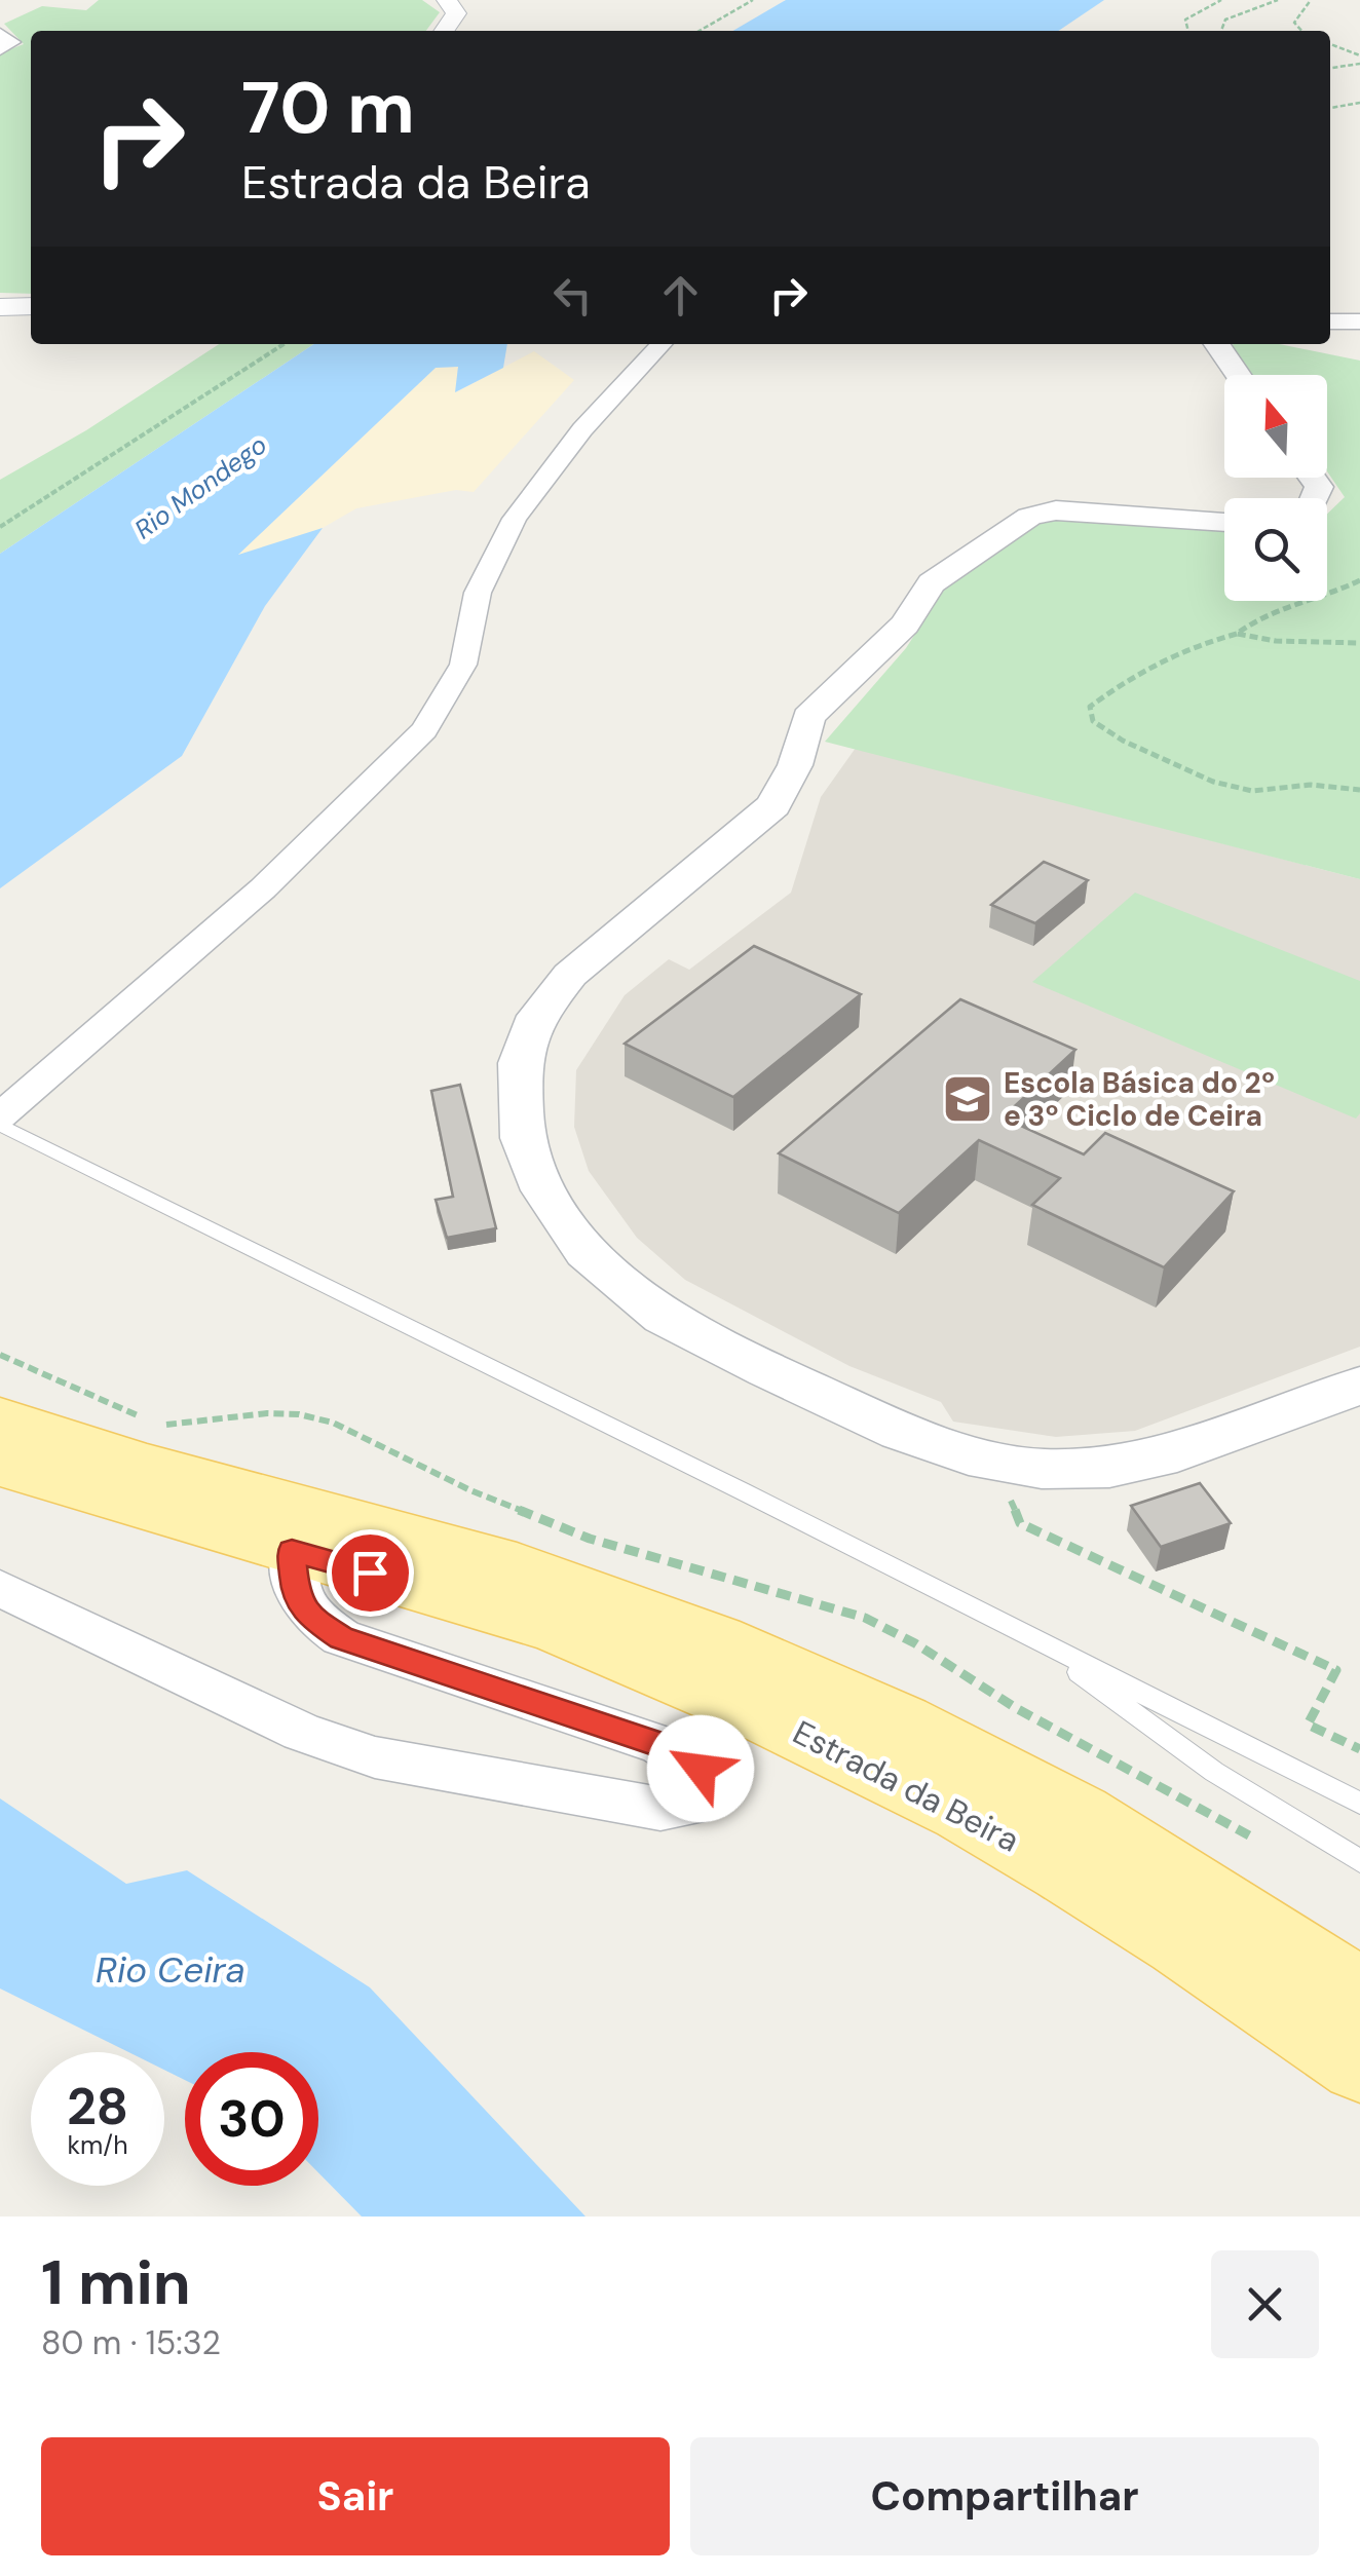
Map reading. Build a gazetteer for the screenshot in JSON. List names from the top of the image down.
{
  "streets": {
    "main road": ["Estrada da Beira"]
  },
  "water": ["Rio Mondego", "Rio Ceira"],
  "places": {
    "school or university": ["Escola Básica do 2º e 3º Ciclo de Ceira"]
  },
  "north": "top",
  "page": {
    "turn": ["70 m", "Estrada da Beira"],
    "speed": "28 km/h",
    "limit": "30",
    "heading": ["1 min", "80 m · 15:32"],
    "buttons": ["Sair", "Compartilhar"]
  }
}
